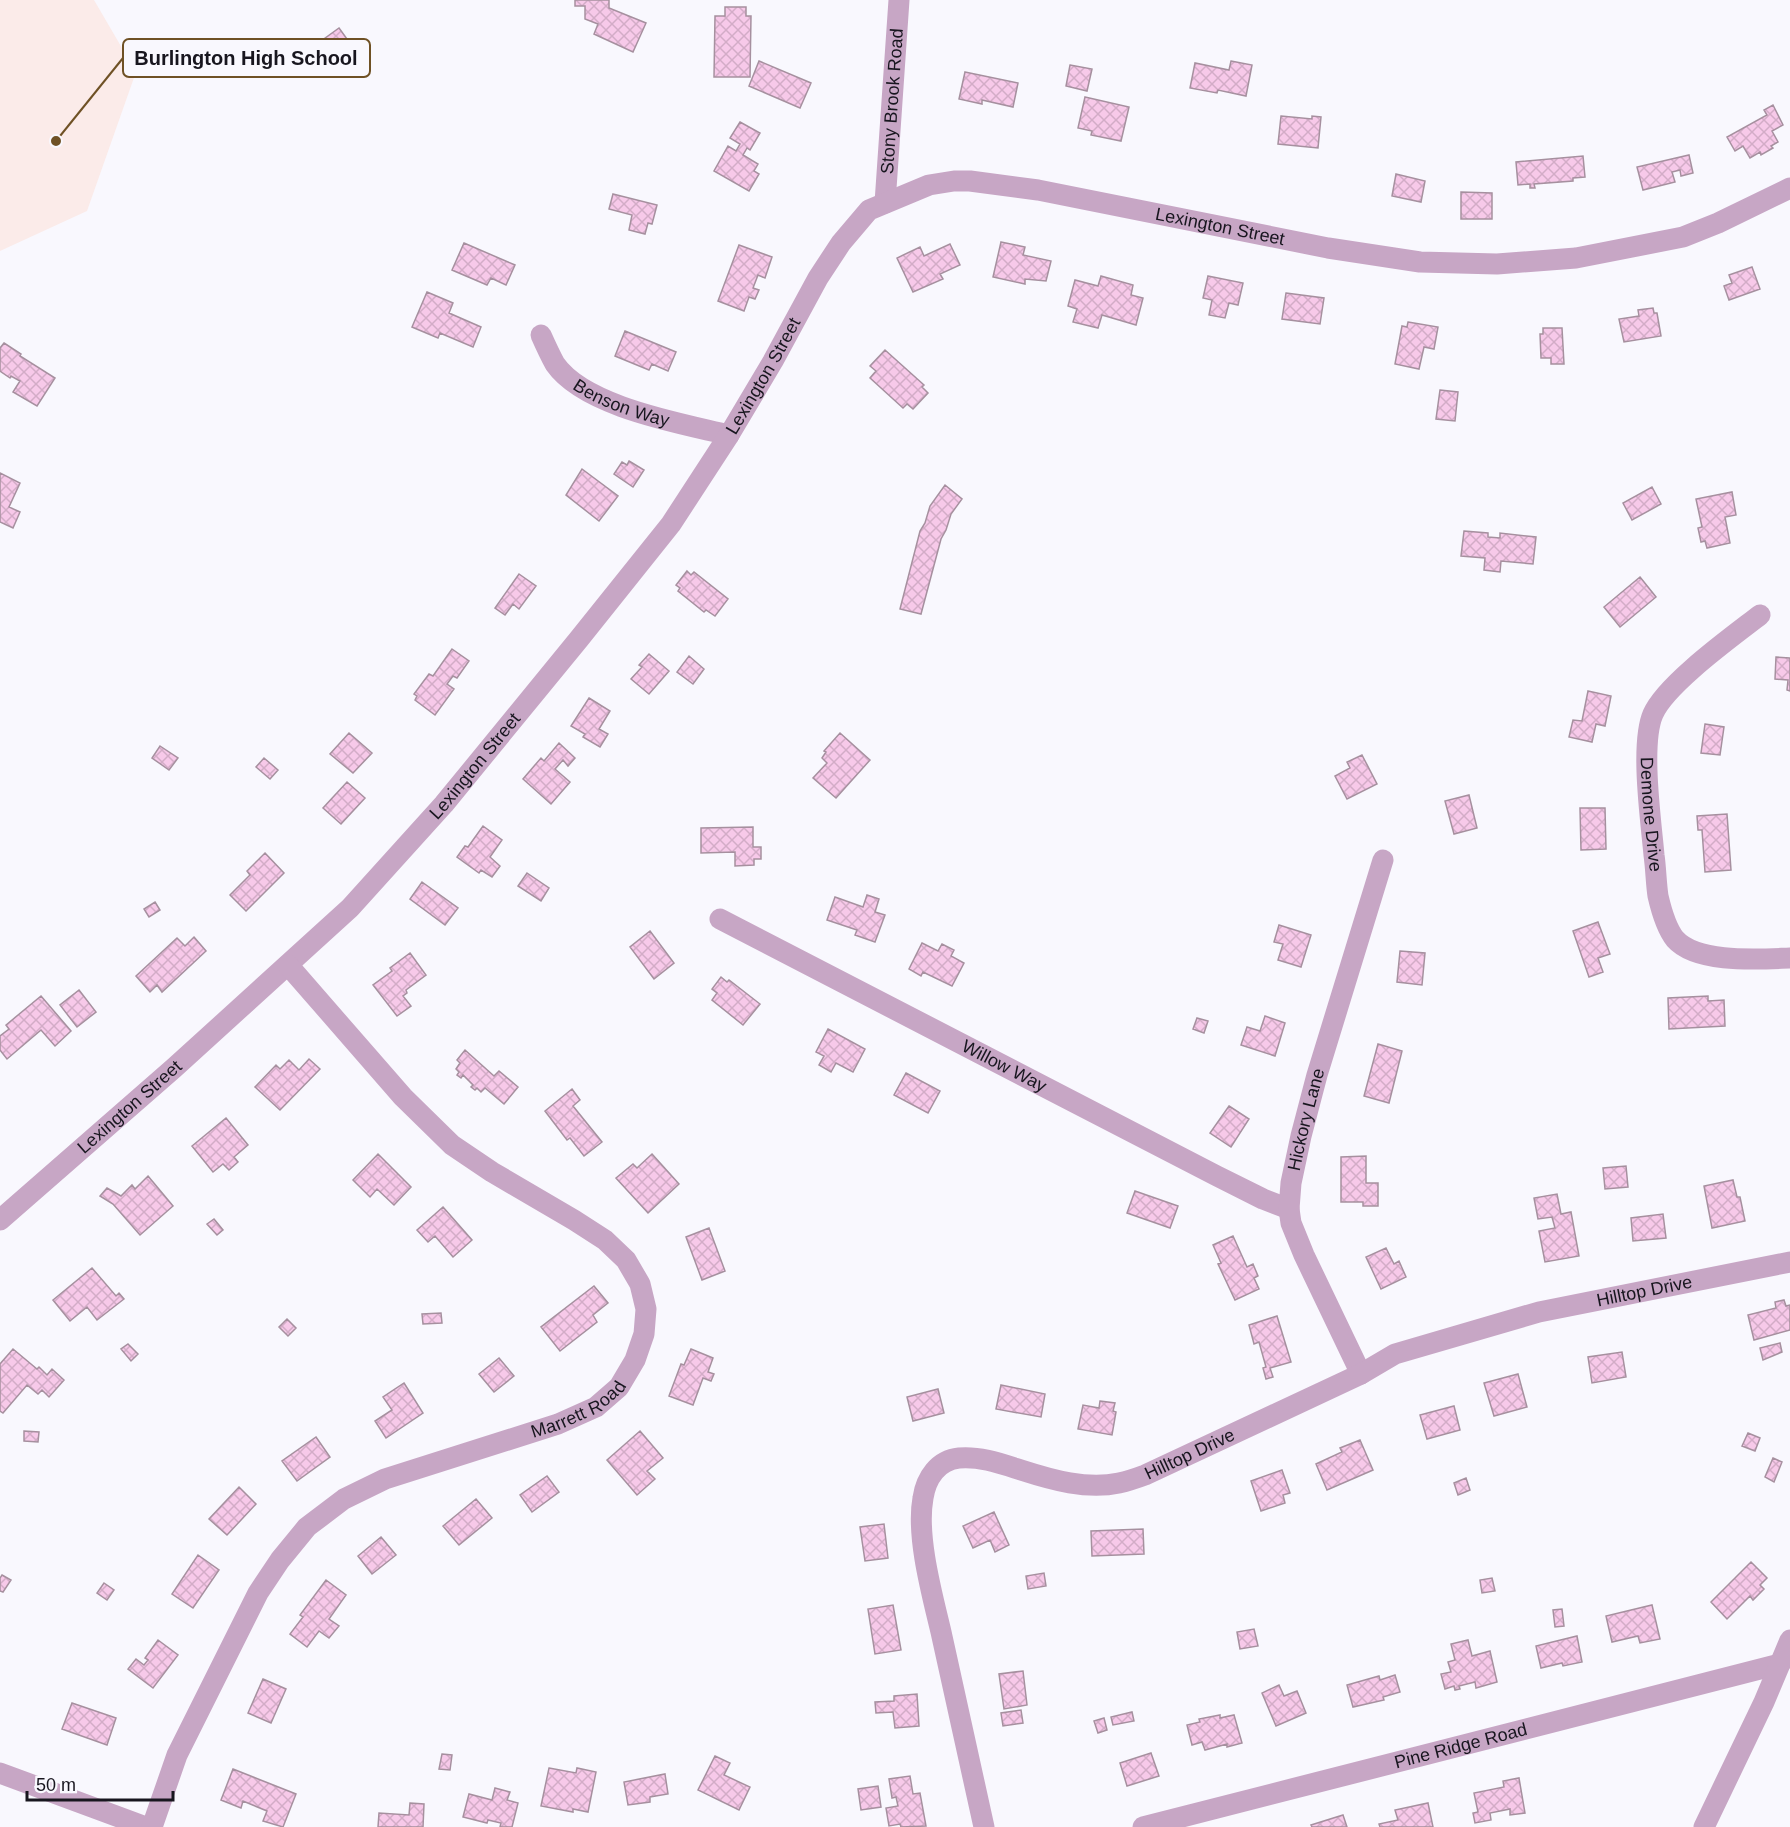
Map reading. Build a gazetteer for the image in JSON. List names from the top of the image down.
{
  "streets": {
    "street": [
      "Stony Brook Road",
      "Lexington Street",
      "Benson Way",
      "Demone Drive",
      "Willow Way",
      "Hickory Lane",
      "Hilltop Drive",
      "Marrett Road",
      "Pine Ridge Road"
    ]
  },
  "crossings": [
    ["Stony Brook Road", "Lexington Street"],
    ["Lexington Street", "Benson Way"],
    ["Lexington Street", "Marrett Road"],
    ["Willow Way", "Hickory Lane"],
    ["Hickory Lane", "Hilltop Drive"]
  ],
  "places": ["Burlington High School"],
  "scale_bar": "50 m"
}
